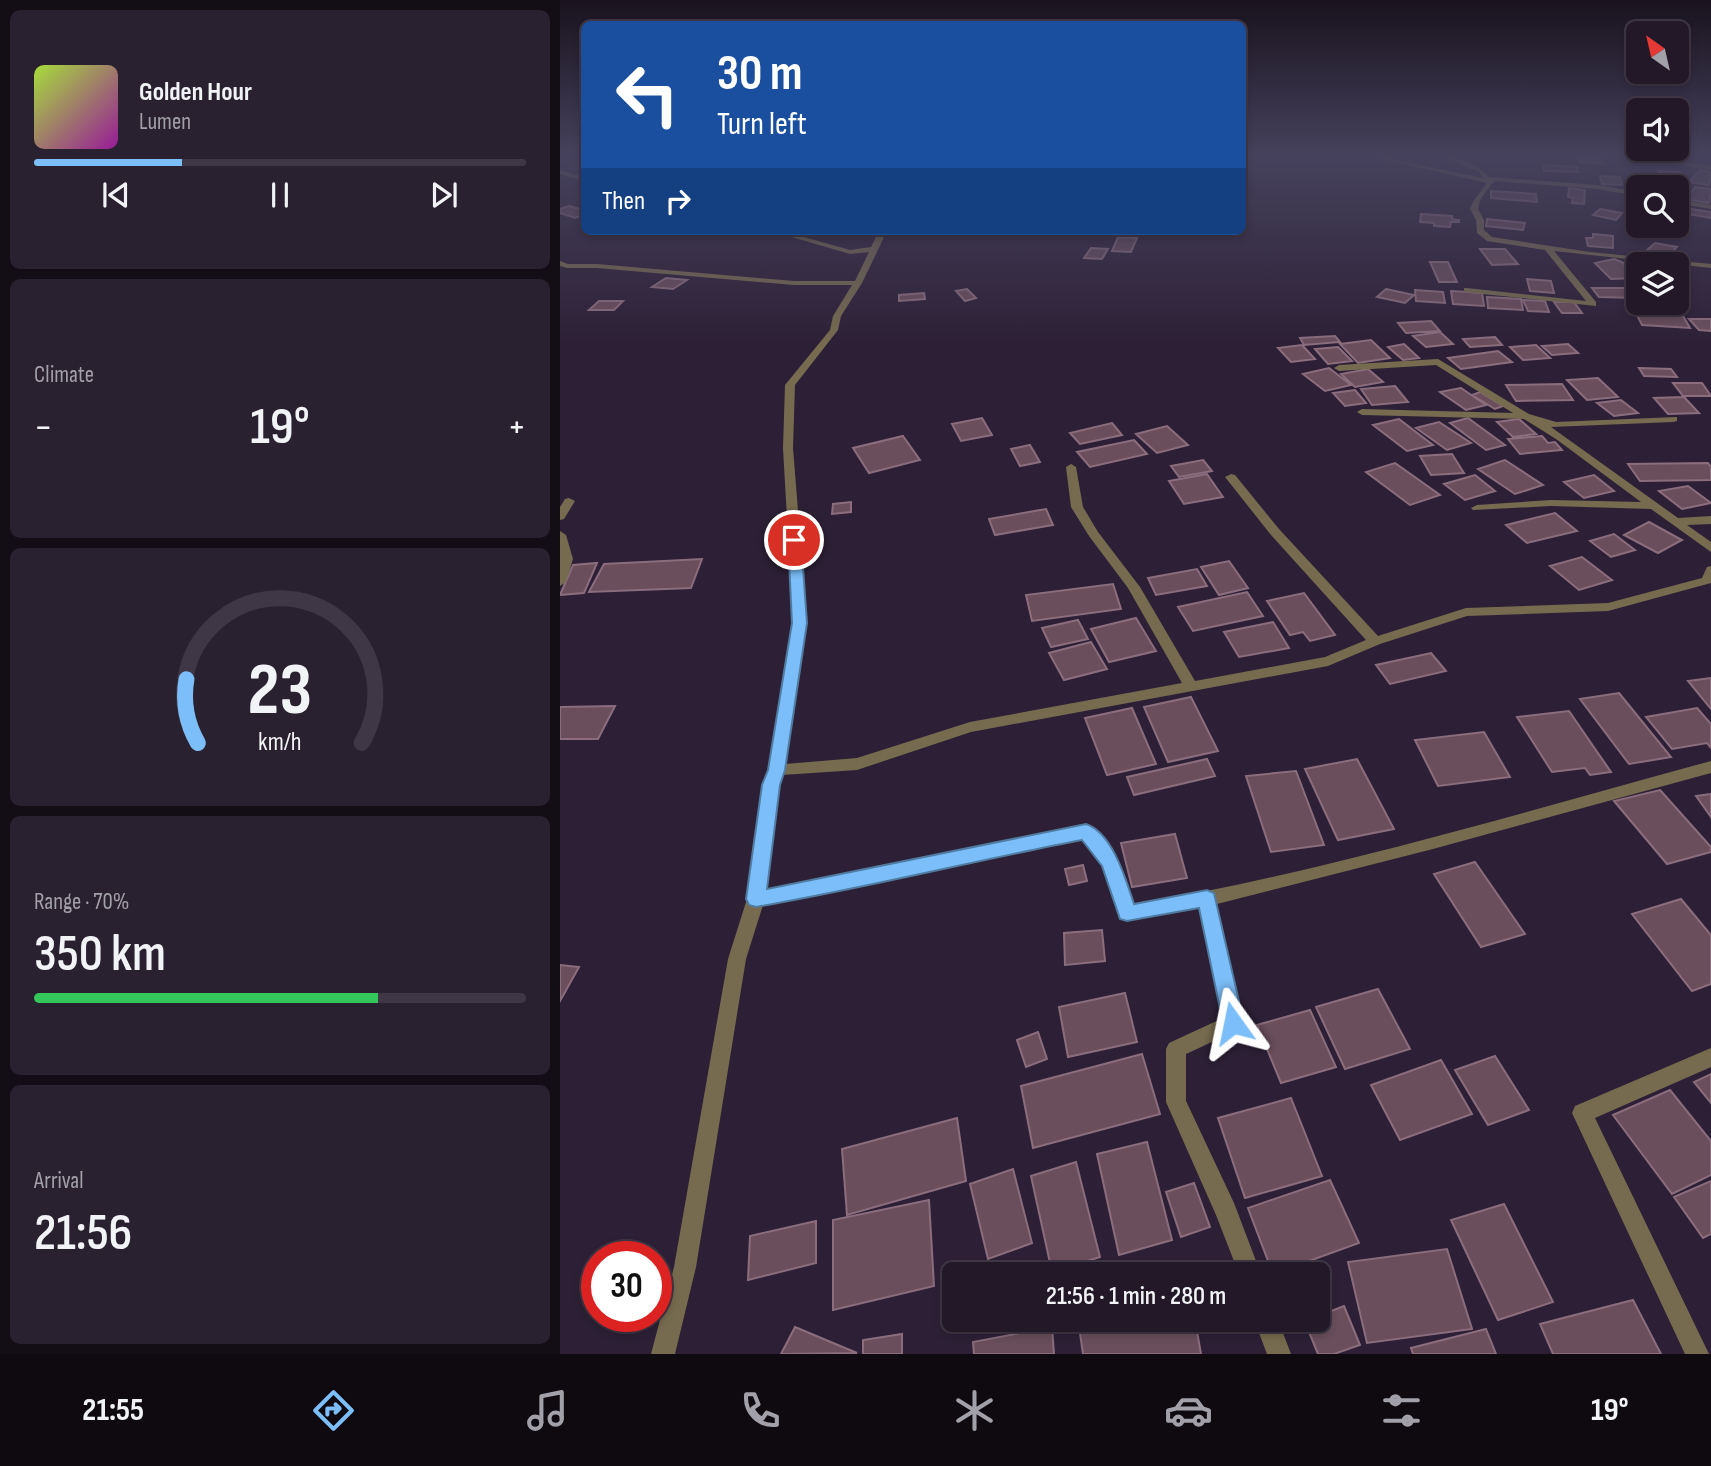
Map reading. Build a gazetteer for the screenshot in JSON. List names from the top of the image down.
{
  "north": "top left",
  "page": {
    "turn": ["30 m", "Turn left"],
    "song": ["Golden Hour", "Lumen"],
    "then": "Then",
    "tile": [
      "Climate",
      ["Range · 70%", "350 km"],
      ["Arrival", "21:56"]
    ],
    "heat": ["−", "19°", "+"],
    "limit": "30",
    "trip": "21:56 · 1 min · 280 m",
    "tabs": ["21:55", "19°"],
    "gauge": ["23", "km/h"]
  }
}
